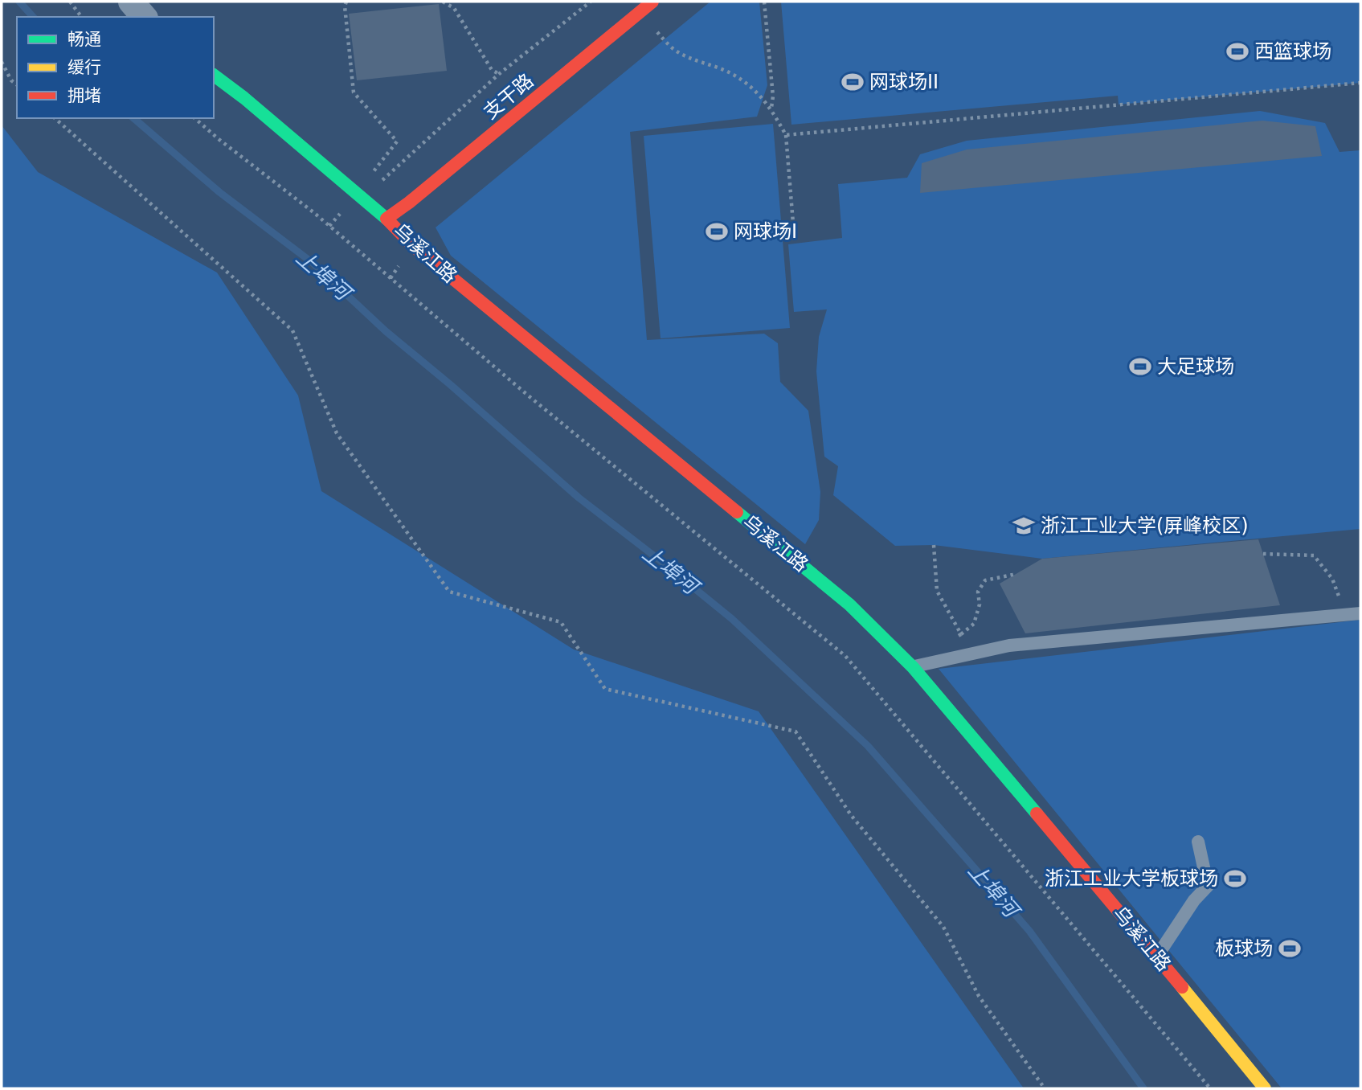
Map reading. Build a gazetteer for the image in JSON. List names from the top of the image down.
{
  "streets": {
    "street": ["支干路", "乌溪江路"]
  },
  "crossings": [
    ["支干路", "乌溪江路"]
  ],
  "water": ["上埠河"],
  "places": {
    "sports": [
      "西篮球场",
      "网球场II",
      "网球场I",
      "大足球场",
      "浙江工业大学板球场",
      "板球场"
    ],
    "school or university": ["浙江工业大学(屏峰校区)"]
  },
  "legend": ["畅通", "缓行", "拥堵"]
}
